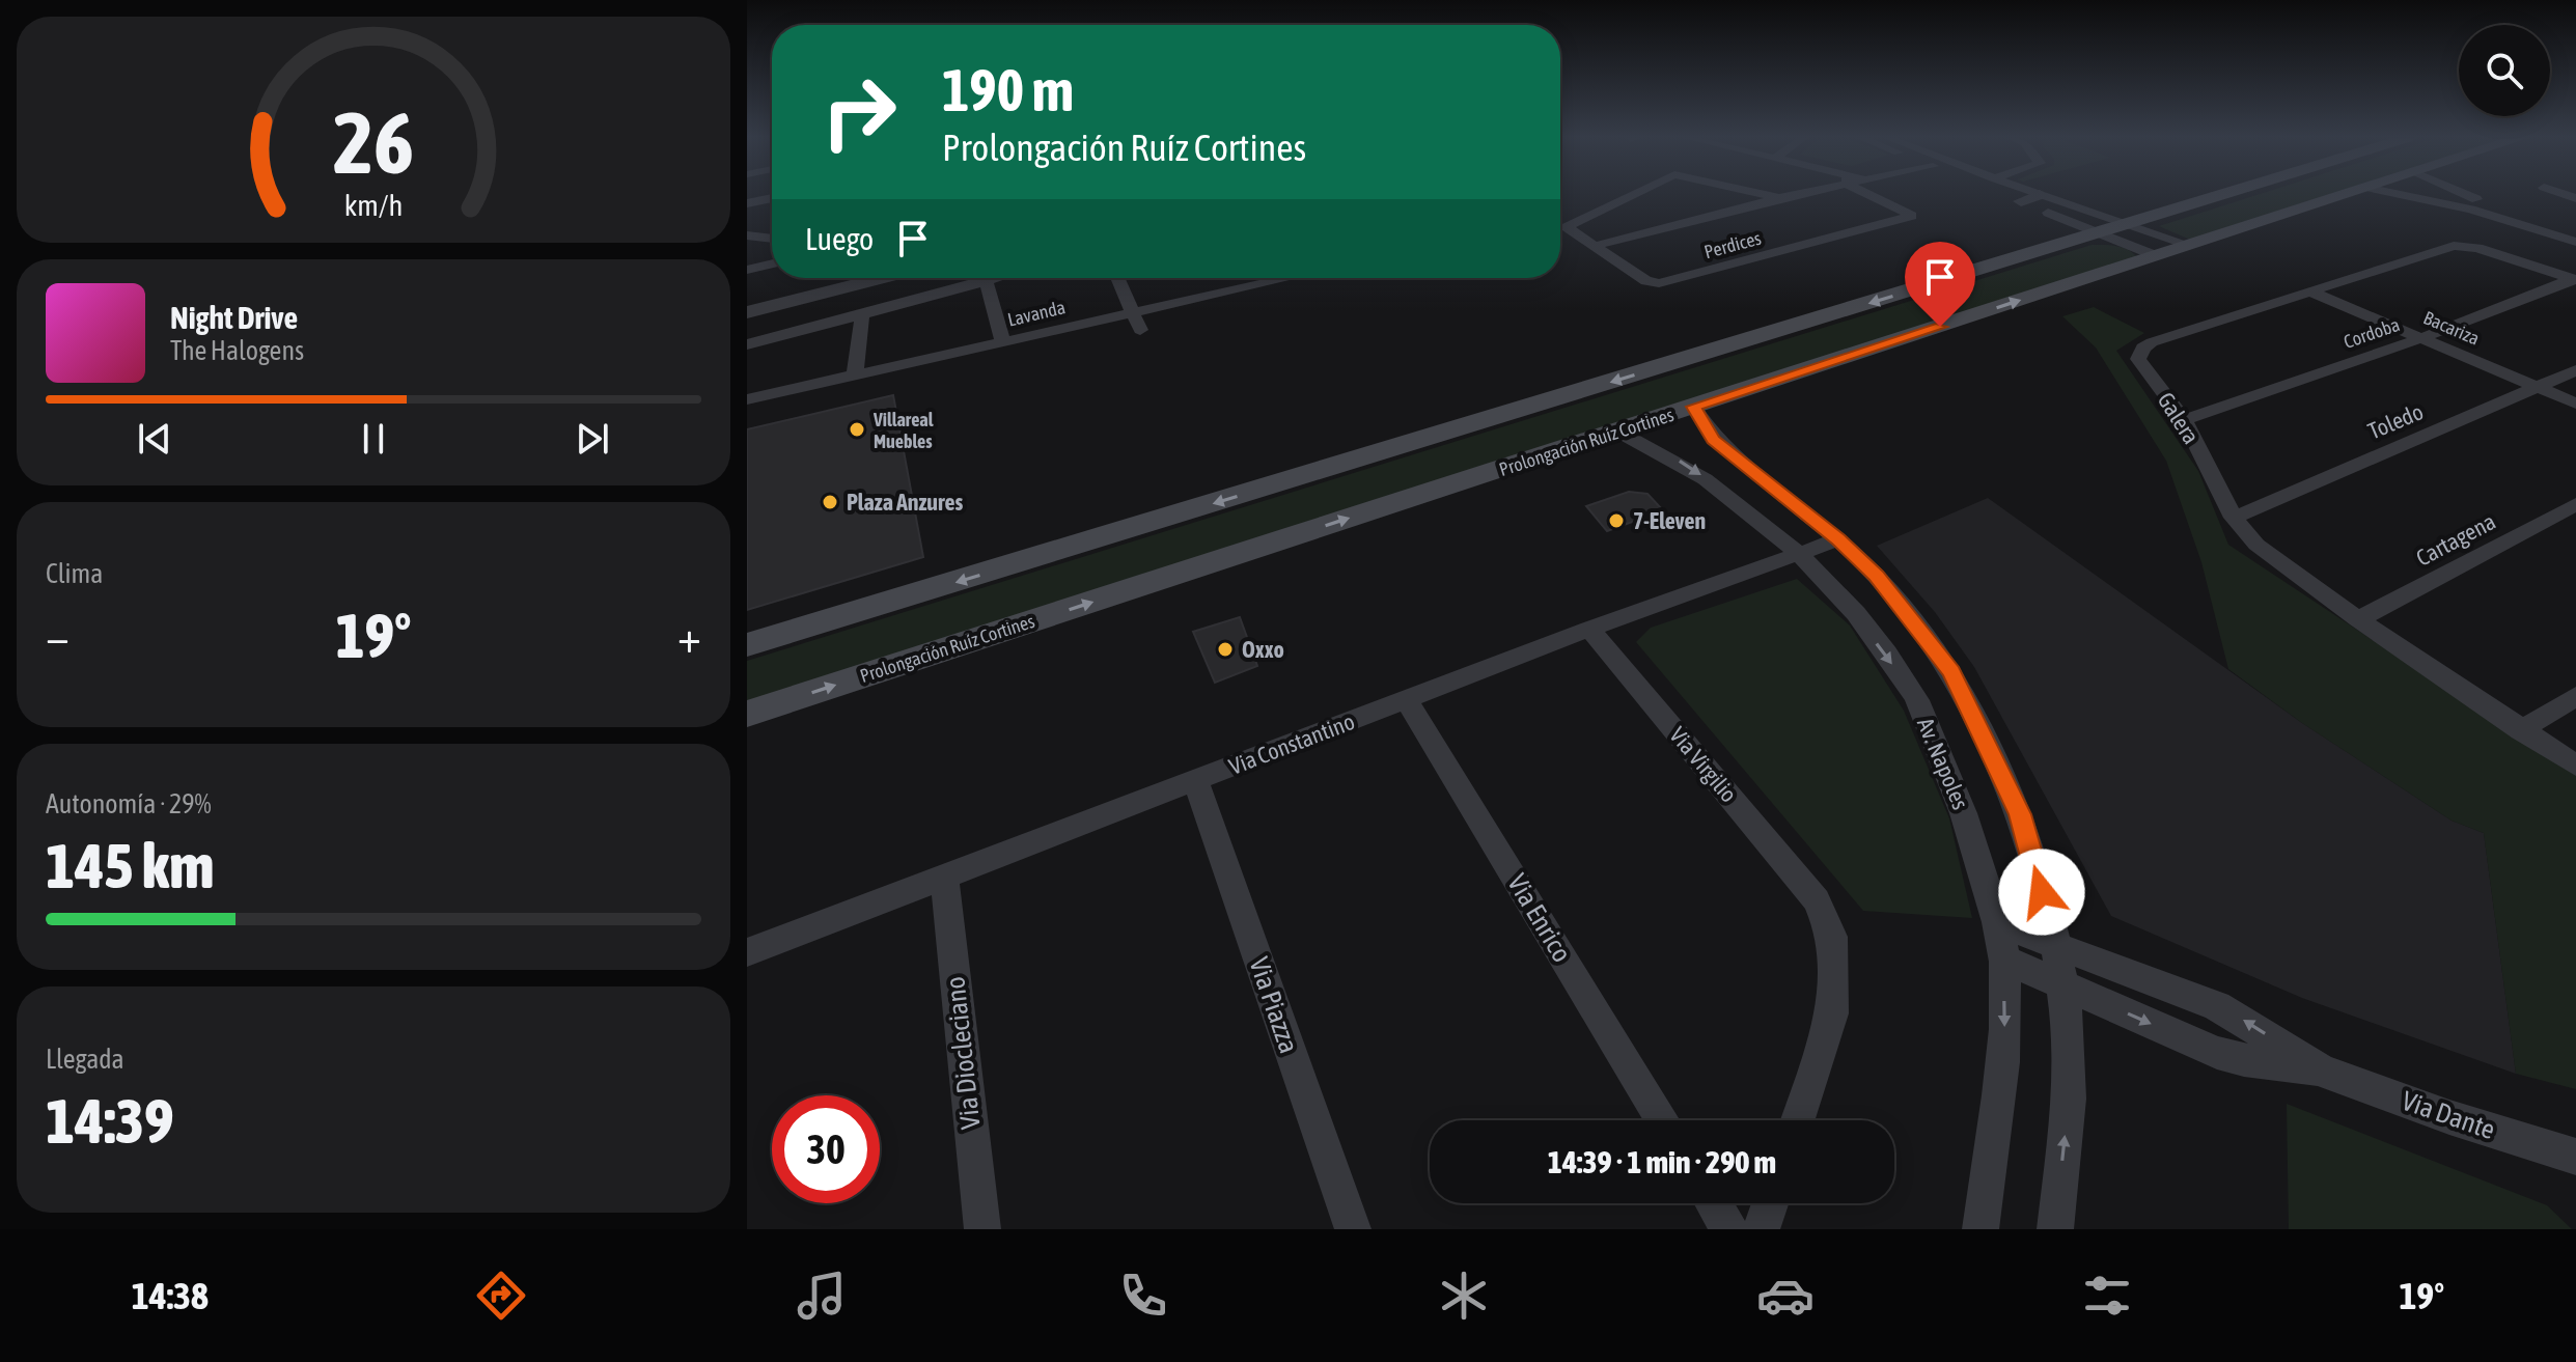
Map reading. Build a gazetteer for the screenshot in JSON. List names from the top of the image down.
{
  "streets": {
    "main road": ["Prolongación Ruíz Cortines"],
    "street": [
      "Perdices",
      "Lavanda",
      "Bacariza",
      "Cordoba",
      "Galera",
      "Toledo",
      "Cartagena",
      "Via Constantino",
      "Av. Napoles",
      "Via Virgilio",
      "Via Enrico",
      "Via Piazza",
      "Via Diocleciano",
      "Via Dante"
    ]
  },
  "crossings": [
    ["Bacariza", "Cordoba"],
    ["Bacariza", "Galera"],
    ["Bacariza", "Toledo"],
    ["Cordoba", "Galera"],
    ["Galera", "Toledo"],
    ["Galera", "Cartagena"],
    ["Prolongación Ruíz Cortines", "Av. Napoles"],
    ["Via Constantino", "Av. Napoles"],
    ["Via Constantino", "Via Virgilio"],
    ["Via Constantino", "Via Enrico"],
    ["Via Constantino", "Via Piazza"],
    ["Via Constantino", "Via Diocleciano"]
  ],
  "places": [
    "Villareal Muebles",
    "Plaza Anzures",
    "7-Eleven",
    "Oxxo"
  ],
  "page": {
    "turn": ["190 m", "Prolongación Ruíz Cortines"],
    "then": "Luego",
    "song": ["Night Drive", "The Halogens"],
    "tile": [
      "Clima",
      ["Autonomía · 29%", "145 km"],
      ["Llegada", "14:39"]
    ],
    "heat": ["−", "19°", "+"],
    "limit": "30",
    "trip": "14:39 · 1 min · 290 m",
    "tabs": ["14:38", "19°"],
    "gauge": ["26", "km/h"]
  }
}
